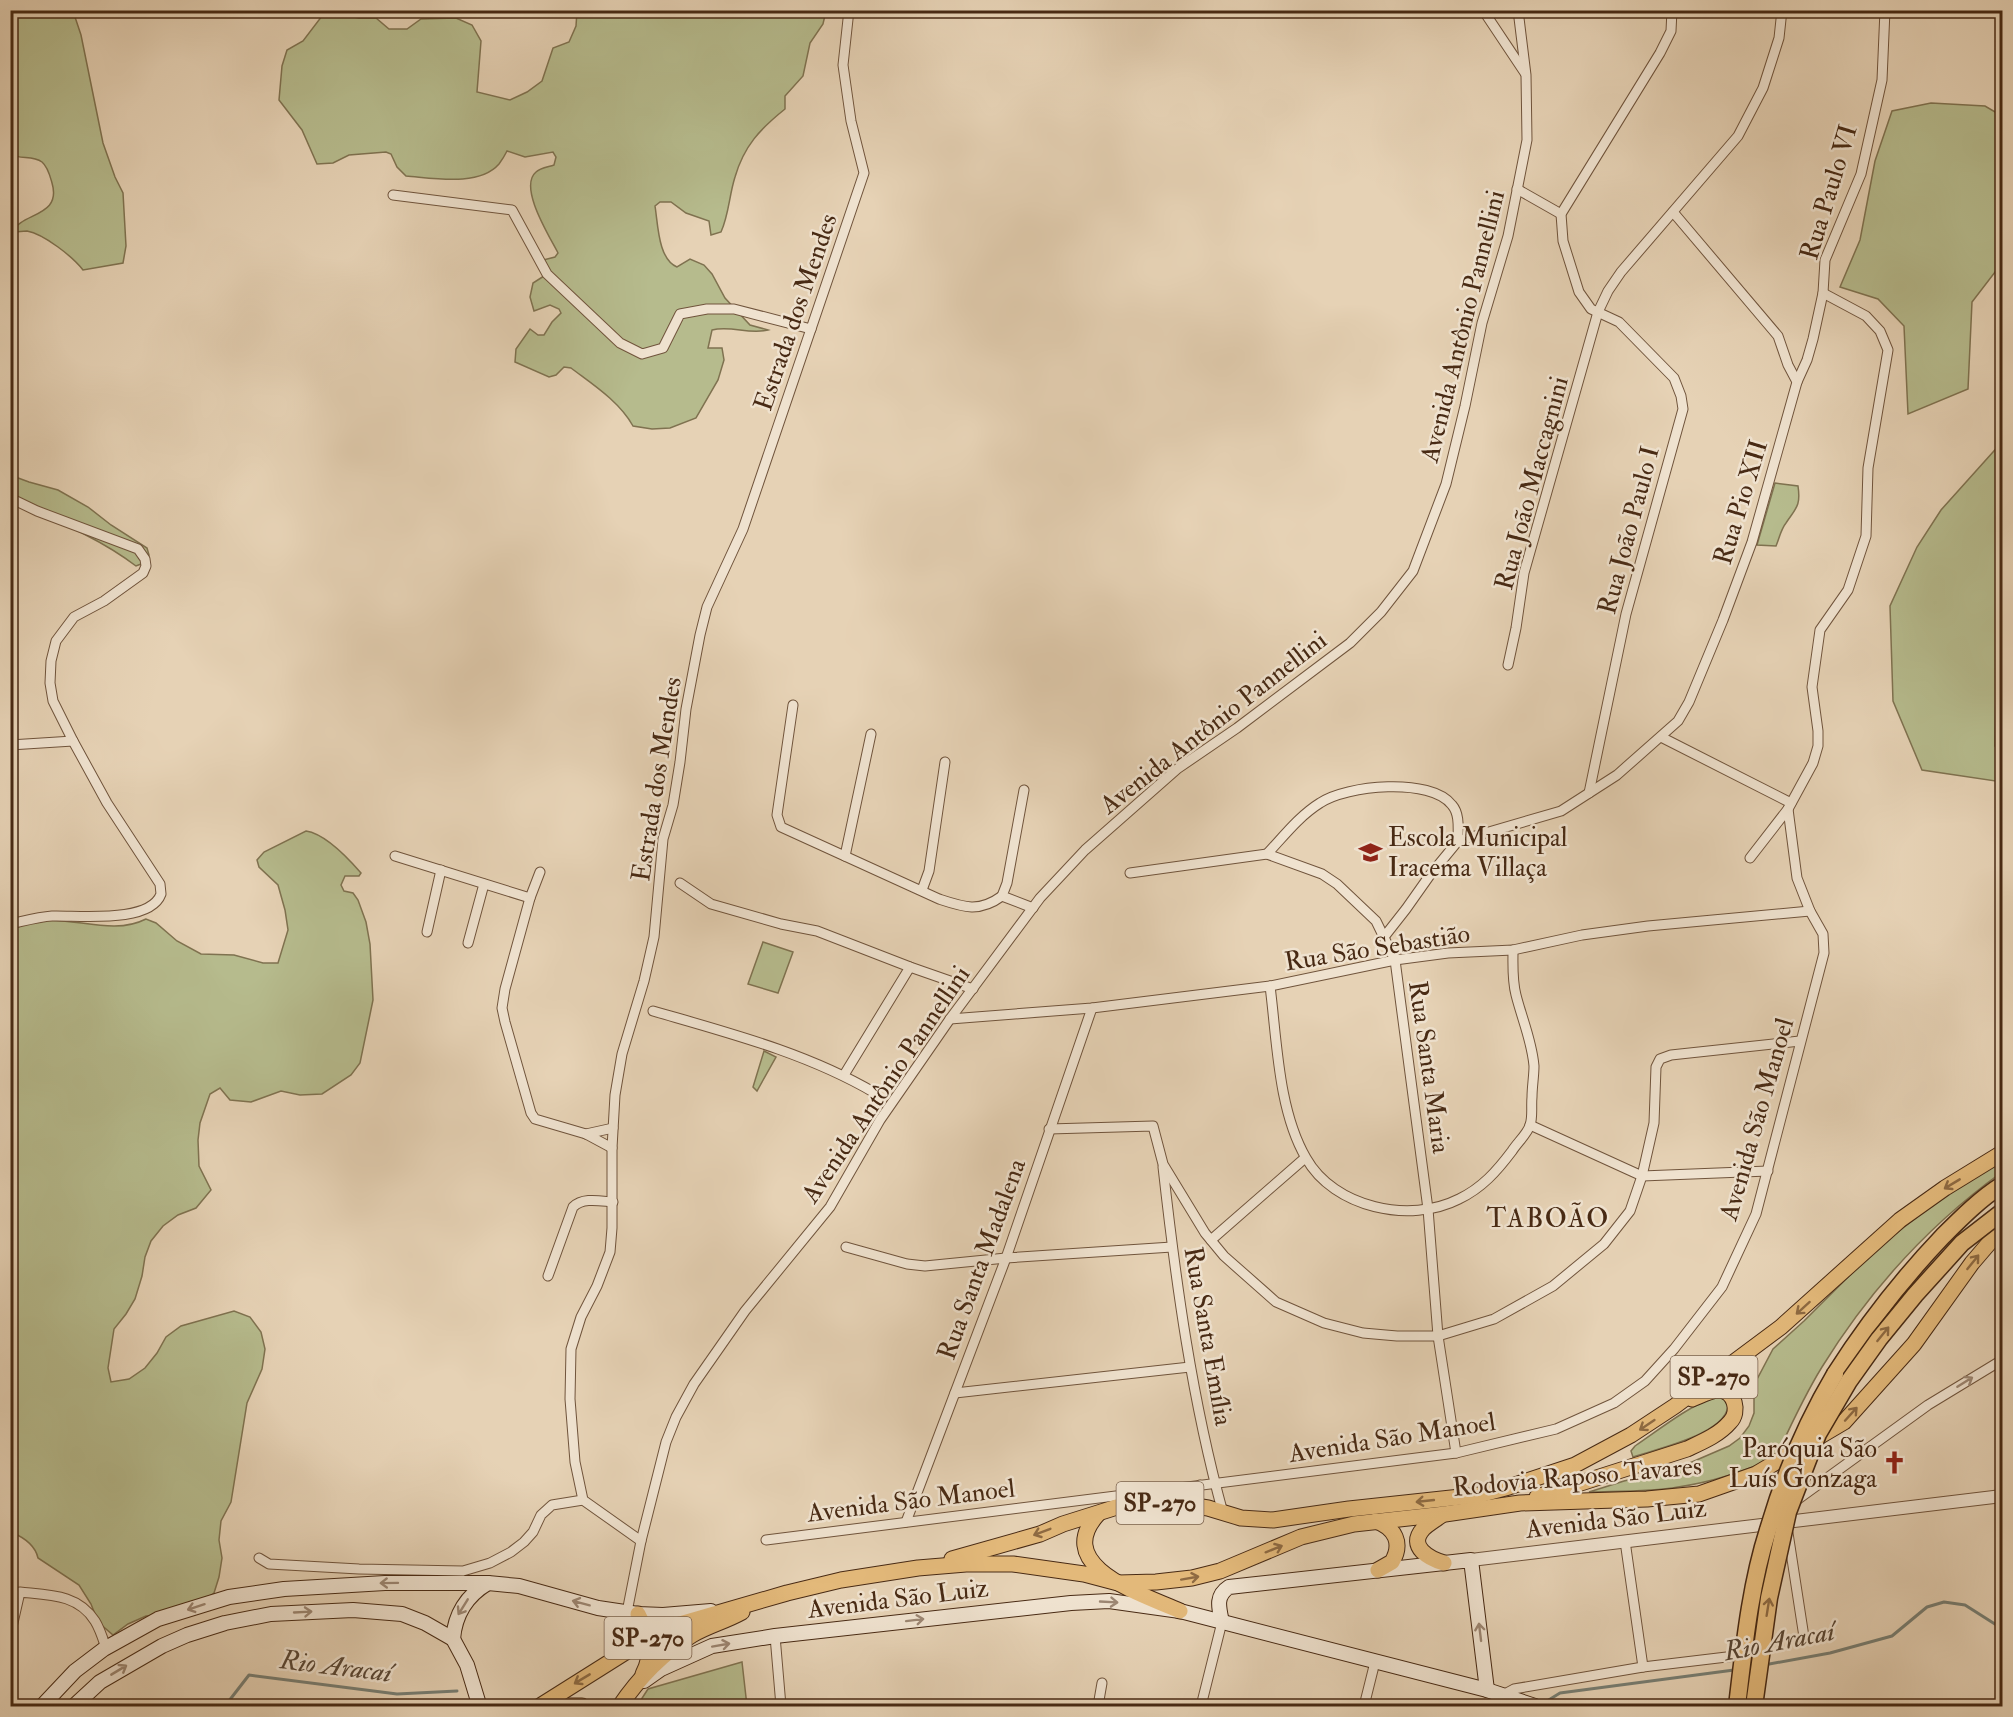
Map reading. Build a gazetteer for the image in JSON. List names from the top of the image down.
{
  "streets": {
    "main road": ["SP-270", "Rodovia Raposo Tavares", "Avenida São Luiz"],
    "street": [
      "Rua Paulo VI",
      "Estrada dos Mendes",
      "Avenida Antônio Pannellini",
      "Rua João Maccagnini",
      "Rua Pio XII",
      "Rua João Paulo I",
      "Rua São Sebastião",
      "Rua Santa Maria",
      "Avenida São Manoel",
      "Rua Santa Madalena",
      "Rua Santa Emília"
    ]
  },
  "crossings": [
    ["Rua Paulo VI", "Rua Pio XII"],
    ["Avenida Antônio Pannellini", "Rua São Sebastião"],
    ["Rua João Maccagnini", "Rua João Paulo I"],
    ["Rua Pio XII", "Rua João Paulo I"],
    ["Rua São Sebastião", "Rua Santa Maria"],
    ["Rua São Sebastião", "Avenida São Manoel"],
    ["Rua São Sebastião", "Rua Santa Madalena"],
    ["Rua Santa Maria", "Avenida São Manoel"],
    ["Avenida São Manoel", "Rua Santa Madalena"],
    ["Avenida São Manoel", "Rua Santa Emília"],
    ["Rua Santa Emília", "SP-270"],
    ["SP-270", "Rodovia Raposo Tavares"]
  ],
  "districts": ["TABOÃO"],
  "water": ["Rio Aracaí"],
  "places": {
    "school or university": ["Escola Municipal Iracema Villaça"],
    "church": ["Paróquia São Luís Gonzaga"]
  }
}
